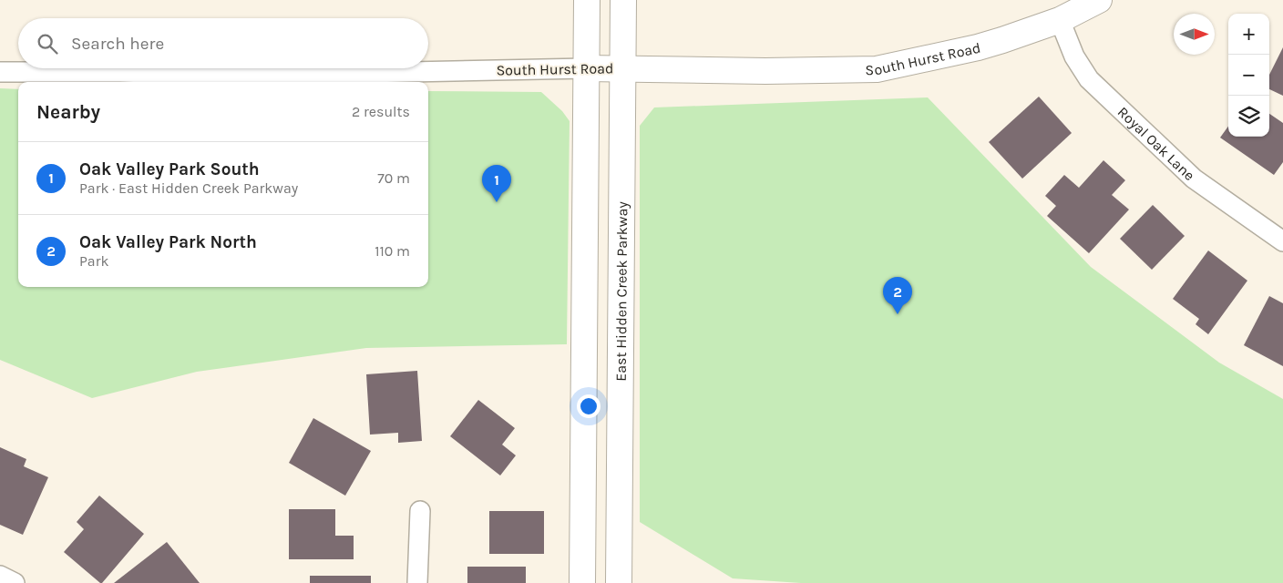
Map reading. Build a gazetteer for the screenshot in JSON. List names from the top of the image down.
{
  "streets": {
    "main road": ["South Hurst Road", "East Hidden Creek Parkway"],
    "street": ["Royal Oak Lane"]
  },
  "crossings": [
    ["South Hurst Road", "Royal Oak Lane"],
    ["South Hurst Road", "East Hidden Creek Parkway"]
  ],
  "north": "right",
  "page": {
    "map_buttons": ["+", "−"],
    "search": "Search here",
    "heading": ["Nearby", "2 results"],
    "list": [
      {
        "mark": "1",
        "name": "Oak Valley Park South",
        "note": "Park · East Hidden Creek Parkway",
        "value": "70 m"
      },
      {
        "mark": "2",
        "name": "Oak Valley Park North",
        "note": "Park",
        "value": "110 m"
      }
    ],
    "pins": ["1", "2"]
  }
}
